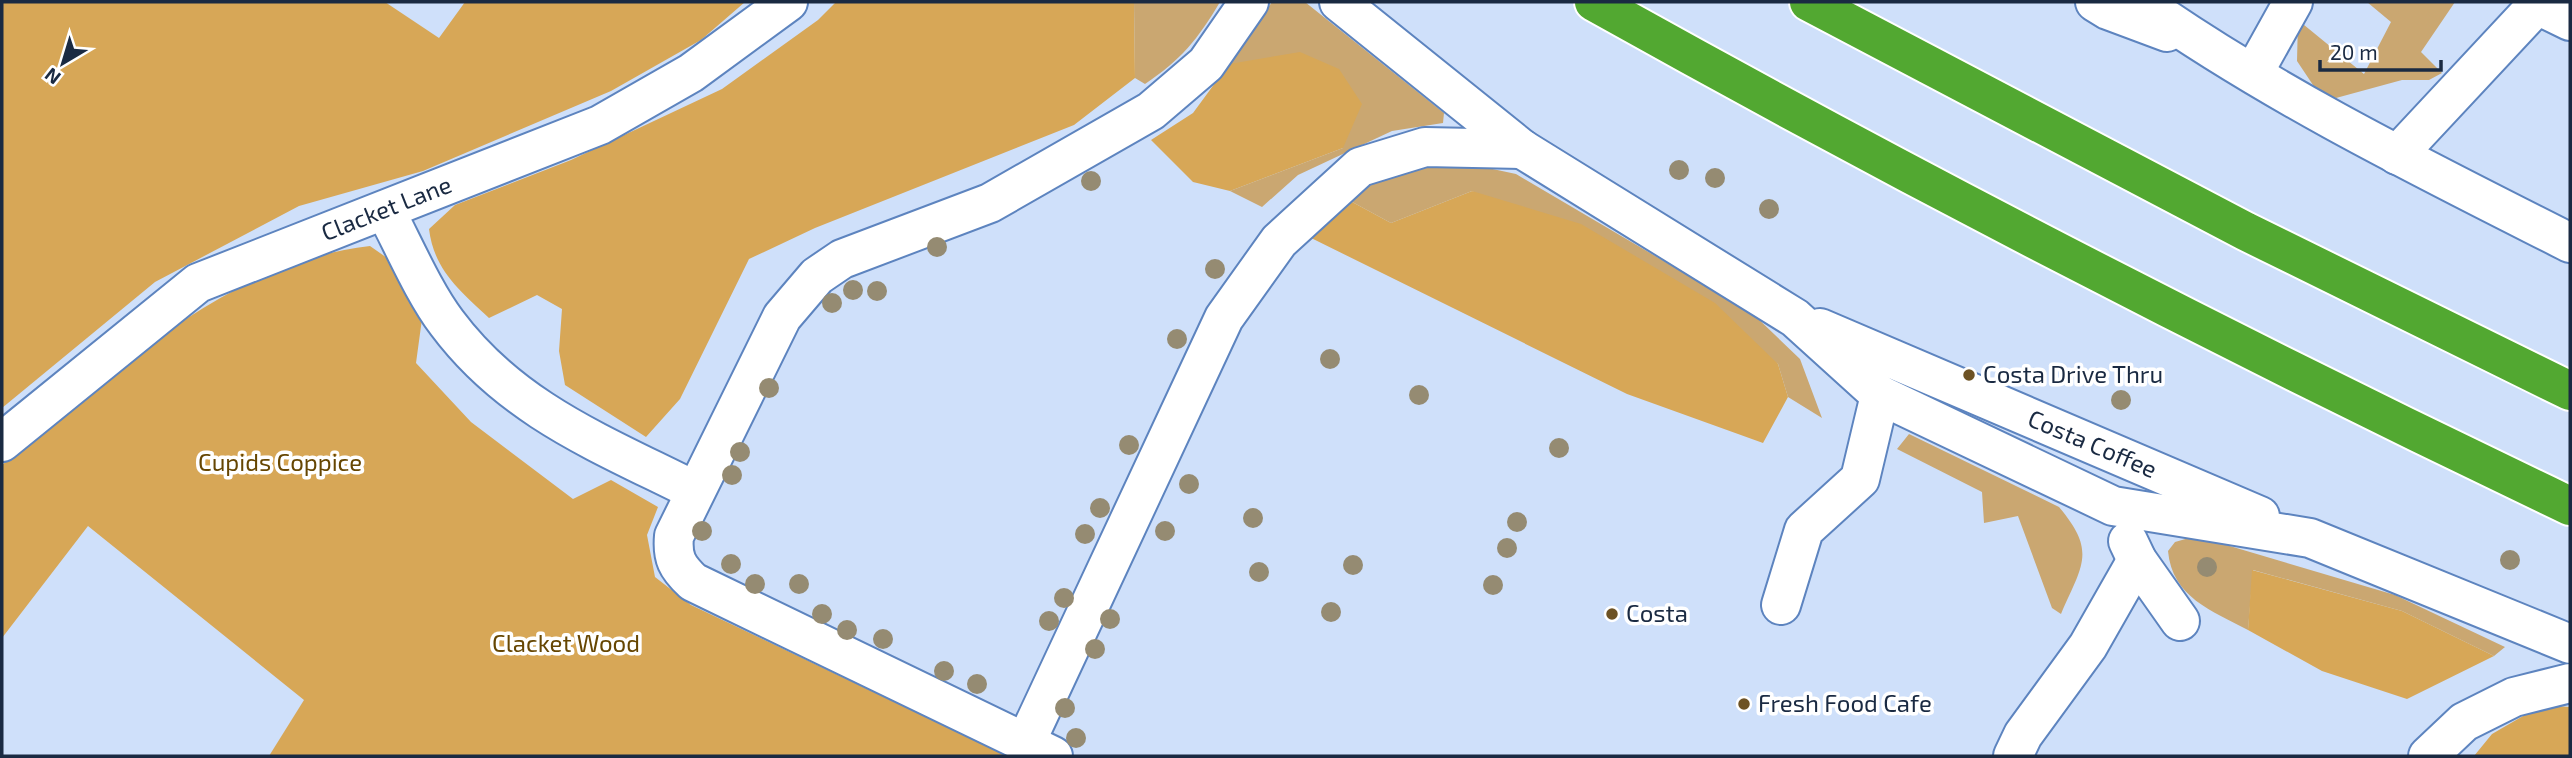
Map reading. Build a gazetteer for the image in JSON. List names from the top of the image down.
{
  "streets": {
    "street": ["Clacket Lane", "Costa Coffee"]
  },
  "parks": ["Cupids Coppice", "Clacket Wood"],
  "places": ["Costa Drive Thru", "Costa", "Fresh Food Cafe"],
  "scale_bar": "20 m",
  "north": "bottom left"
}
